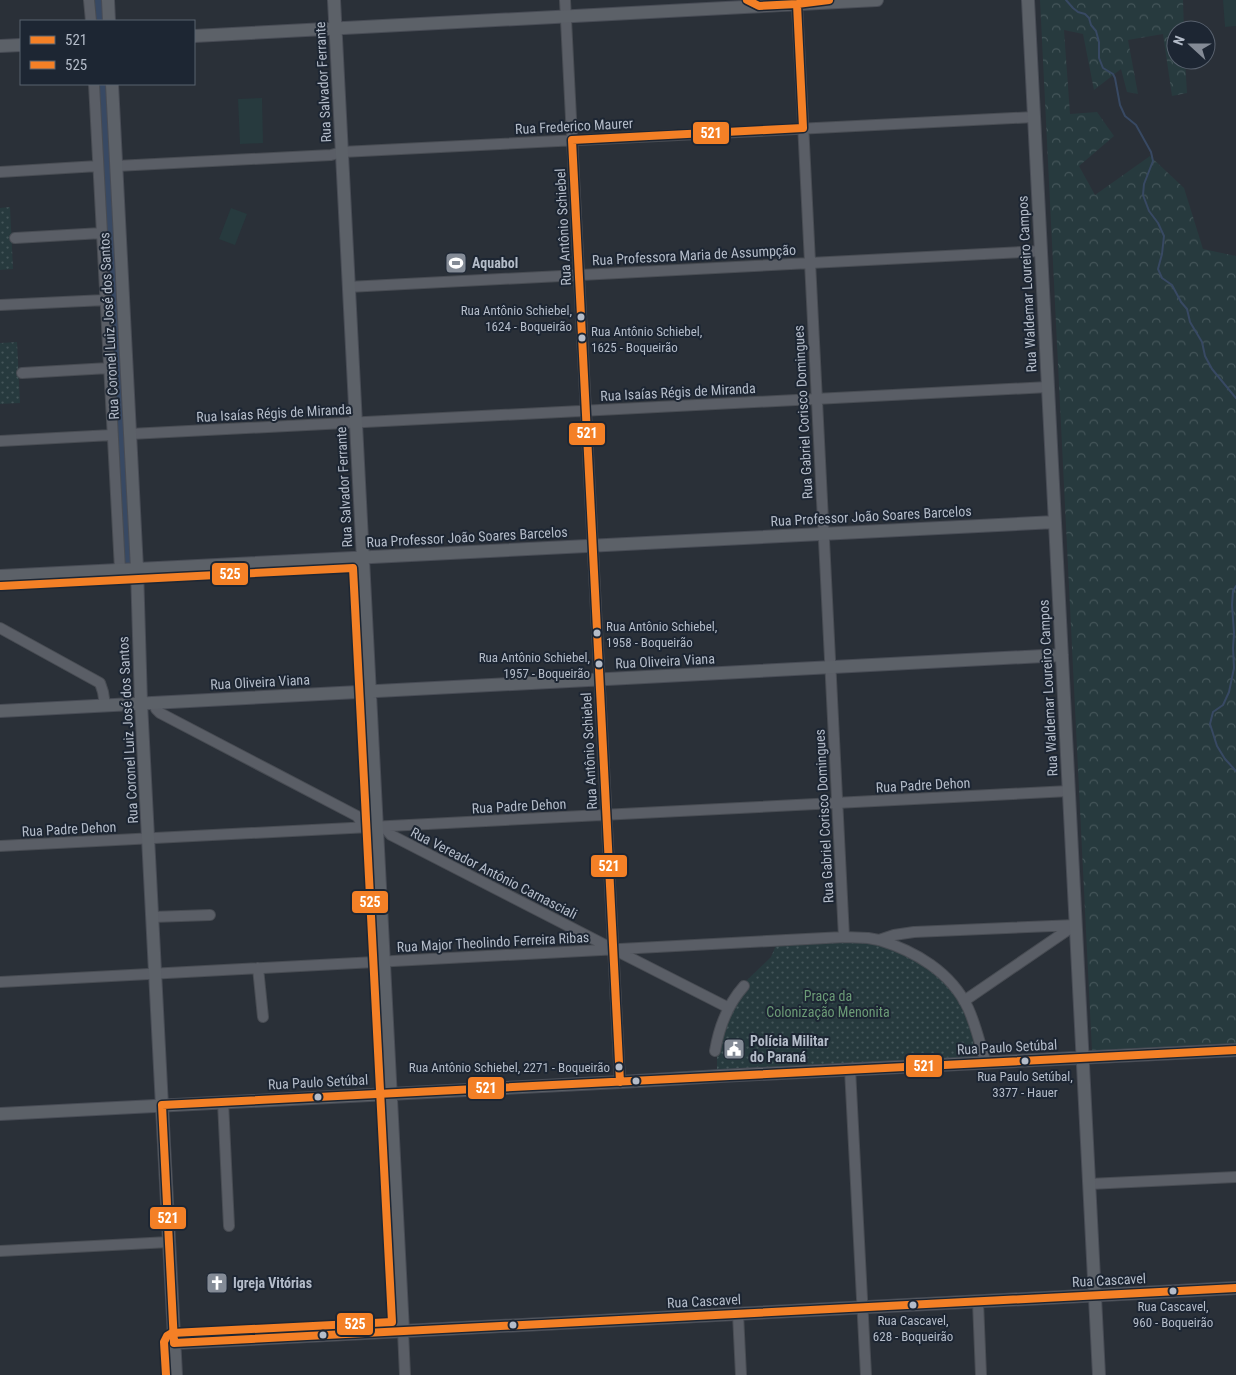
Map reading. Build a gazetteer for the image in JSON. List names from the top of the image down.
{
  "streets": {
    "main road": [
      "Rua Salvador Ferrante",
      "Rua Waldemar Loureiro Campos",
      "Rua Coronel Luiz José dos Santos",
      "Rua Professor João Soares Barcelos",
      "Rua Oliveira Viana",
      "Rua Paulo Setúbal",
      "Rua Cascavel"
    ],
    "street": [
      "Rua Frederico Maurer",
      "Rua Antônio Schiebel",
      "Rua Professora Maria de Assumpção",
      "Rua Isaías Régis de Miranda",
      "Rua Gabriel Corisco Domingues",
      "Rua Padre Dehon",
      "Rua Vereador Antônio Carnasciali",
      "Rua Major Theolindo Ferreira Ribas"
    ]
  },
  "crossings": [
    ["Rua Salvador Ferrante", "Rua Frederico Maurer"],
    ["Rua Salvador Ferrante", "Rua Professora Maria de Assumpção"],
    ["Rua Salvador Ferrante", "Rua Isaías Régis de Miranda"],
    ["Rua Salvador Ferrante", "Rua Professor João Soares Barcelos"],
    ["Rua Salvador Ferrante", "Rua Oliveira Viana"],
    ["Rua Salvador Ferrante", "Rua Padre Dehon"],
    ["Rua Salvador Ferrante", "Rua Vereador Antônio Carnasciali"],
    ["Rua Salvador Ferrante", "Rua Major Theolindo Ferreira Ribas"],
    ["Rua Salvador Ferrante", "Rua Paulo Setúbal"],
    ["Rua Salvador Ferrante", "Rua Cascavel"],
    ["Rua Frederico Maurer", "Rua Antônio Schiebel"],
    ["Rua Frederico Maurer", "Rua Waldemar Loureiro Campos"],
    ["Rua Frederico Maurer", "Rua Coronel Luiz José dos Santos"],
    ["Rua Frederico Maurer", "Rua Gabriel Corisco Domingues"],
    ["Rua Antônio Schiebel", "Rua Professora Maria de Assumpção"],
    ["Rua Antônio Schiebel", "Rua Isaías Régis de Miranda"],
    ["Rua Antônio Schiebel", "Rua Professor João Soares Barcelos"],
    ["Rua Antônio Schiebel", "Rua Oliveira Viana"],
    ["Rua Antônio Schiebel", "Rua Padre Dehon"],
    ["Rua Antônio Schiebel", "Rua Vereador Antônio Carnasciali"],
    ["Rua Antônio Schiebel", "Rua Major Theolindo Ferreira Ribas"],
    ["Rua Antônio Schiebel", "Rua Paulo Setúbal"],
    ["Rua Professora Maria de Assumpção", "Rua Waldemar Loureiro Campos"],
    ["Rua Professora Maria de Assumpção", "Rua Gabriel Corisco Domingues"],
    ["Rua Waldemar Loureiro Campos", "Rua Isaías Régis de Miranda"],
    ["Rua Waldemar Loureiro Campos", "Rua Professor João Soares Barcelos"],
    ["Rua Waldemar Loureiro Campos", "Rua Oliveira Viana"],
    ["Rua Waldemar Loureiro Campos", "Rua Padre Dehon"],
    ["Rua Waldemar Loureiro Campos", "Rua Major Theolindo Ferreira Ribas"],
    ["Rua Waldemar Loureiro Campos", "Rua Paulo Setúbal"],
    ["Rua Waldemar Loureiro Campos", "Rua Cascavel"],
    ["Rua Coronel Luiz José dos Santos", "Rua Isaías Régis de Miranda"],
    ["Rua Coronel Luiz José dos Santos", "Rua Professor João Soares Barcelos"],
    ["Rua Coronel Luiz José dos Santos", "Rua Oliveira Viana"],
    ["Rua Coronel Luiz José dos Santos", "Rua Padre Dehon"],
    ["Rua Coronel Luiz José dos Santos", "Rua Major Theolindo Ferreira Ribas"],
    ["Rua Coronel Luiz José dos Santos", "Rua Paulo Setúbal"],
    ["Rua Coronel Luiz José dos Santos", "Rua Cascavel"],
    ["Rua Isaías Régis de Miranda", "Rua Gabriel Corisco Domingues"],
    ["Rua Gabriel Corisco Domingues", "Rua Professor João Soares Barcelos"],
    ["Rua Gabriel Corisco Domingues", "Rua Oliveira Viana"],
    ["Rua Gabriel Corisco Domingues", "Rua Padre Dehon"],
    ["Rua Gabriel Corisco Domingues", "Rua Major Theolindo Ferreira Ribas"],
    ["Rua Oliveira Viana", "Rua Vereador Antônio Carnasciali"],
    ["Rua Padre Dehon", "Rua Vereador Antônio Carnasciali"],
    ["Rua Vereador Antônio Carnasciali", "Rua Major Theolindo Ferreira Ribas"]
  ],
  "parks": ["Praça da Colonização Menonita"],
  "places": {
    "sports": ["Aquabol"],
    "other": [
      "Rua Antônio Schiebel, 1624 - Boqueirão",
      "Rua Antônio Schiebel, 1625 - Boqueirão",
      "Rua Antônio Schiebel, 1958 - Boqueirão",
      "Rua Antônio Schiebel, 1957 - Boqueirão",
      "Rua Paulo Setúbal, 3377 - Hauer",
      "Rua Antônio Schiebel, 2271 - Boqueirão",
      "Rua Cascavel, 960 - Boqueirão",
      "Rua Cascavel, 628 - Boqueirão"
    ],
    "public building": ["Polícia Militar do Paraná"],
    "church": ["Igreja Vitórias"]
  },
  "lines": ["transit line 521", "transit line 525"],
  "legend": ["521", "525"],
  "north": "left"
}
